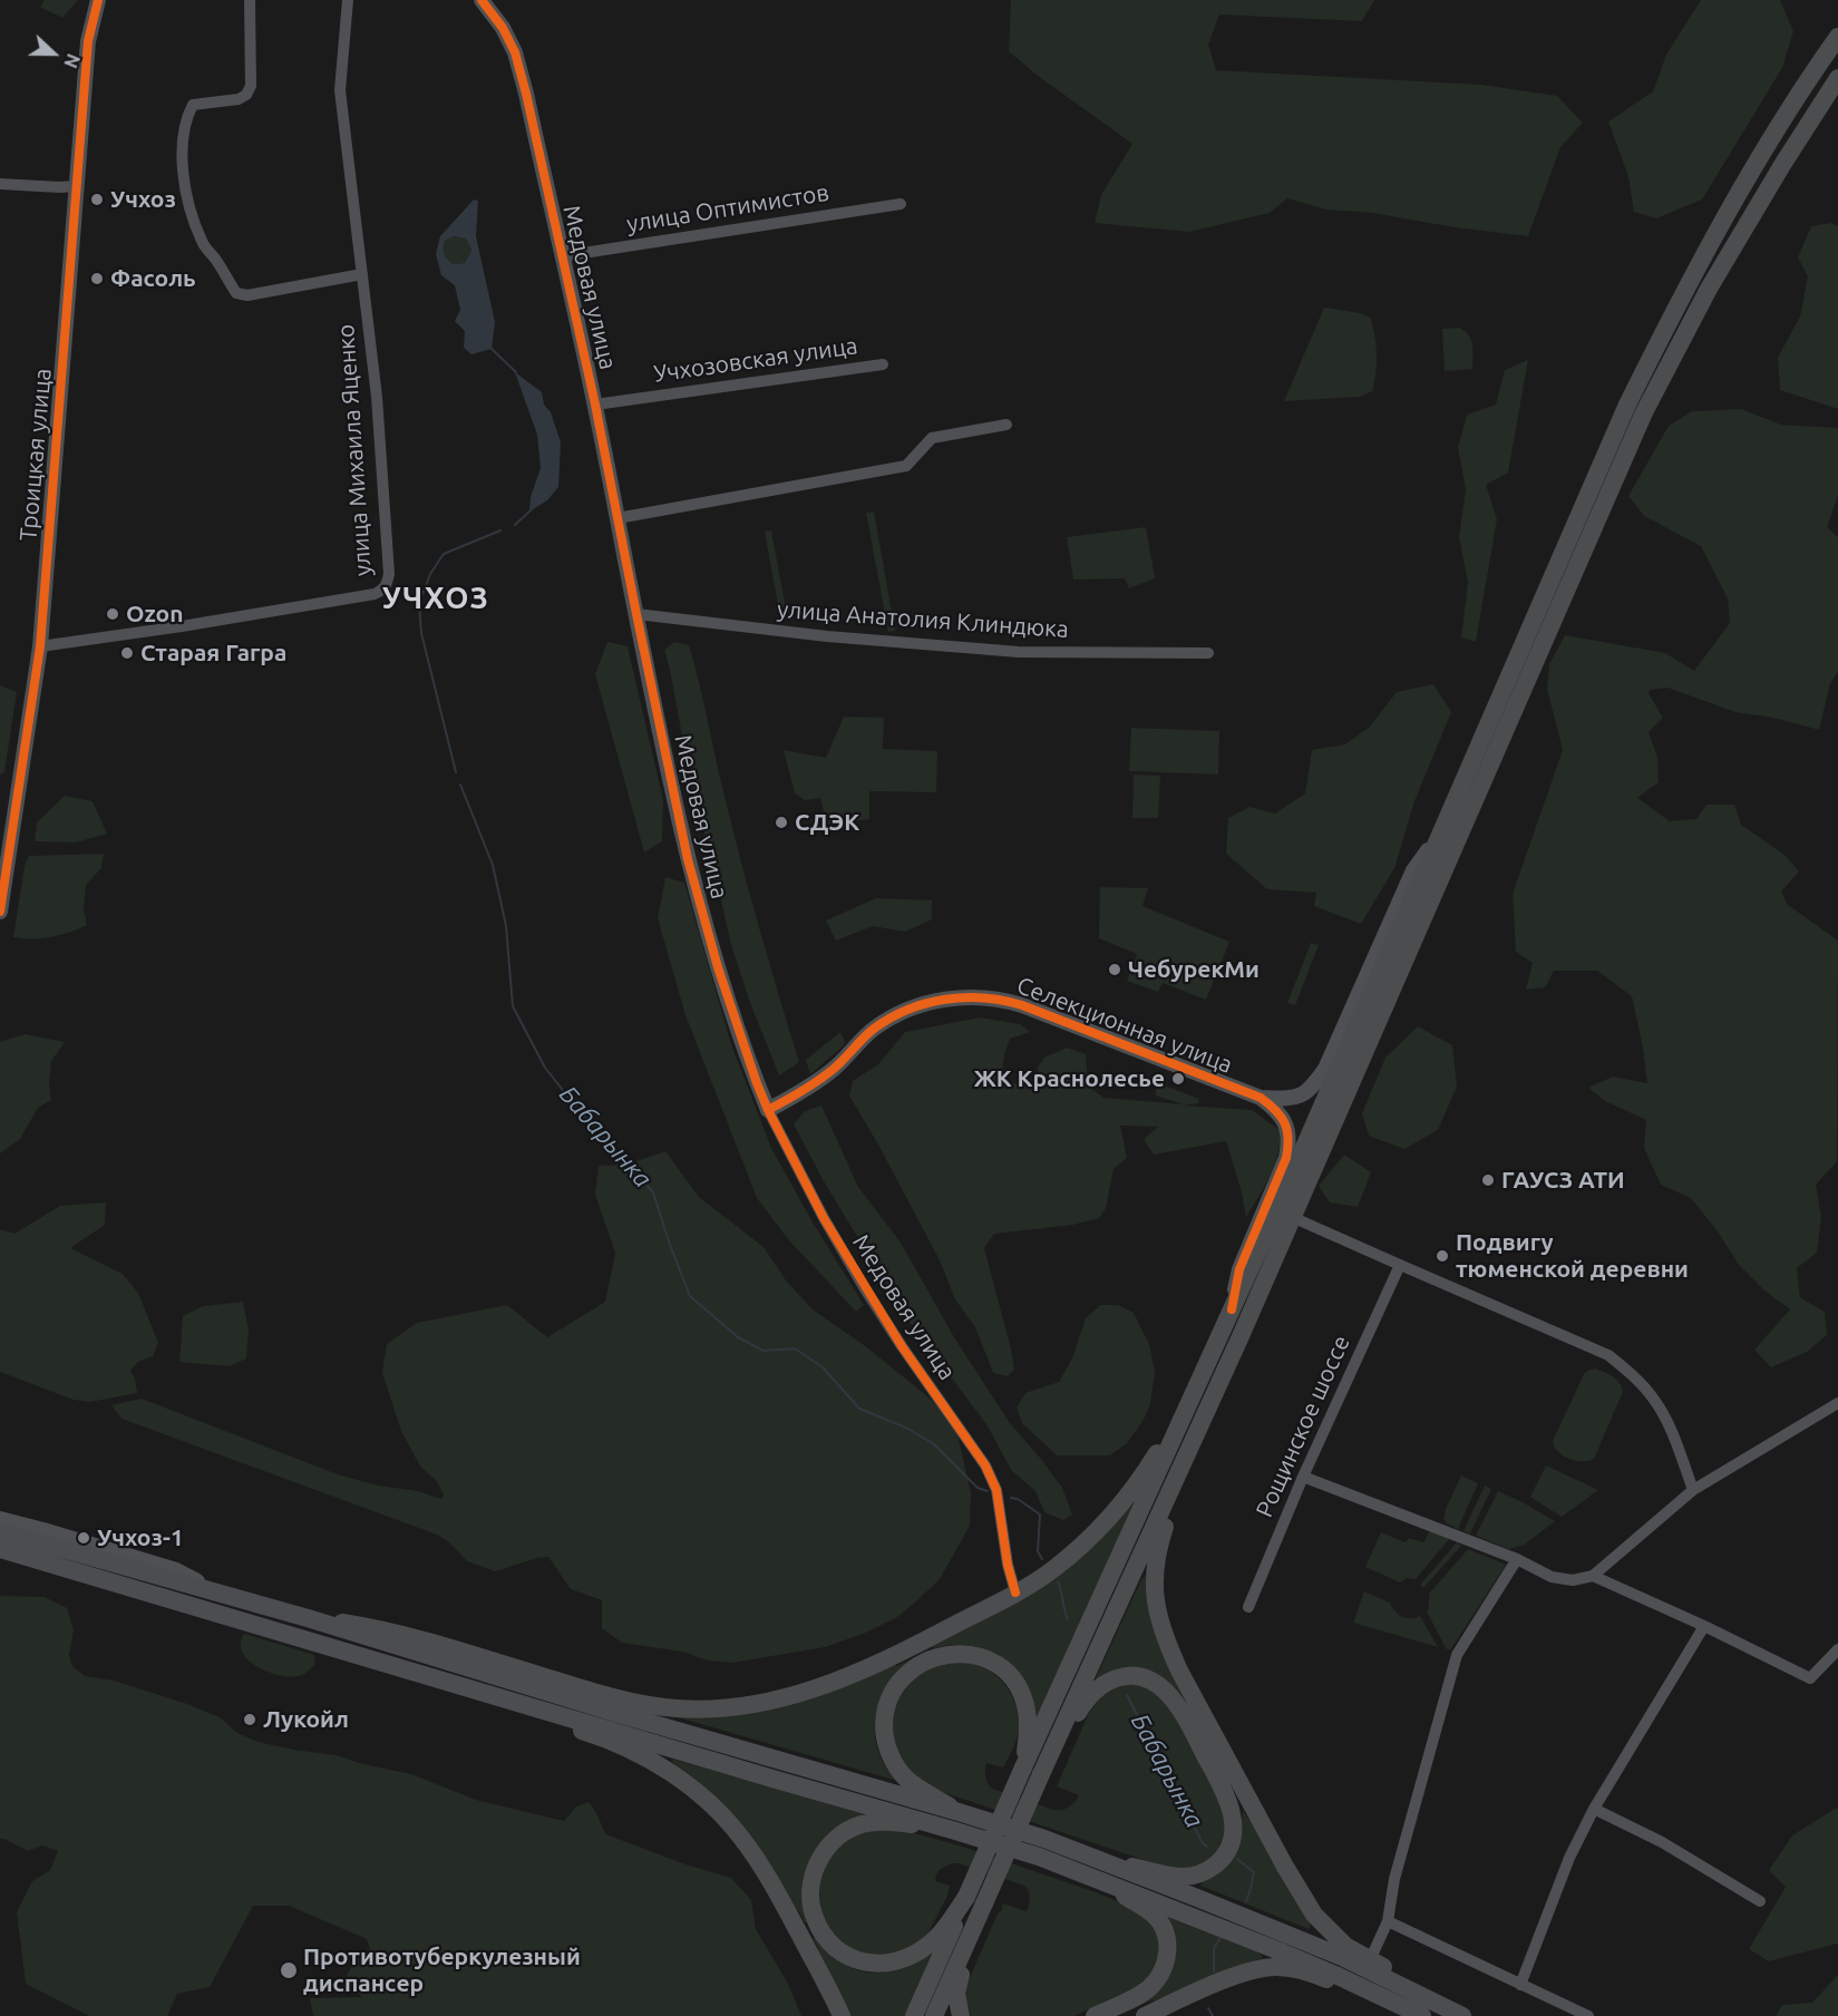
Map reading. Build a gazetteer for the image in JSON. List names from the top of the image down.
{
  "streets": {
    "street": [
      "улица Оптимистов",
      "Медовая улица",
      "Учхозовская улица",
      "улица Михаила Яценко",
      "Троицкая улица",
      "улица Анатолия Клиндюка",
      "Селекционная улица",
      "Рощинское шоссе"
    ]
  },
  "crossings": [
    ["улица Оптимистов", "Медовая улица"],
    ["Медовая улица", "Учхозовская улица"],
    ["Медовая улица", "улица Анатолия Клиндюка"],
    ["Медовая улица", "Селекционная улица"],
    ["улица Михаила Яценко", "Троицкая улица"]
  ],
  "districts": ["УЧХОЗ"],
  "water": ["Бабарынка"],
  "places": [
    "Учхоз",
    "Фасоль",
    "Ozon",
    "Старая Гагра",
    "СДЭК",
    "ЧебурекМи",
    "ЖК Краснолесье",
    "ГАУСЗ АТИ",
    "Подвигу тюменской деревни",
    "Учхоз-1",
    "Лукойл",
    "Противотуберкулезный диспансер"
  ],
  "north": "right"
}
